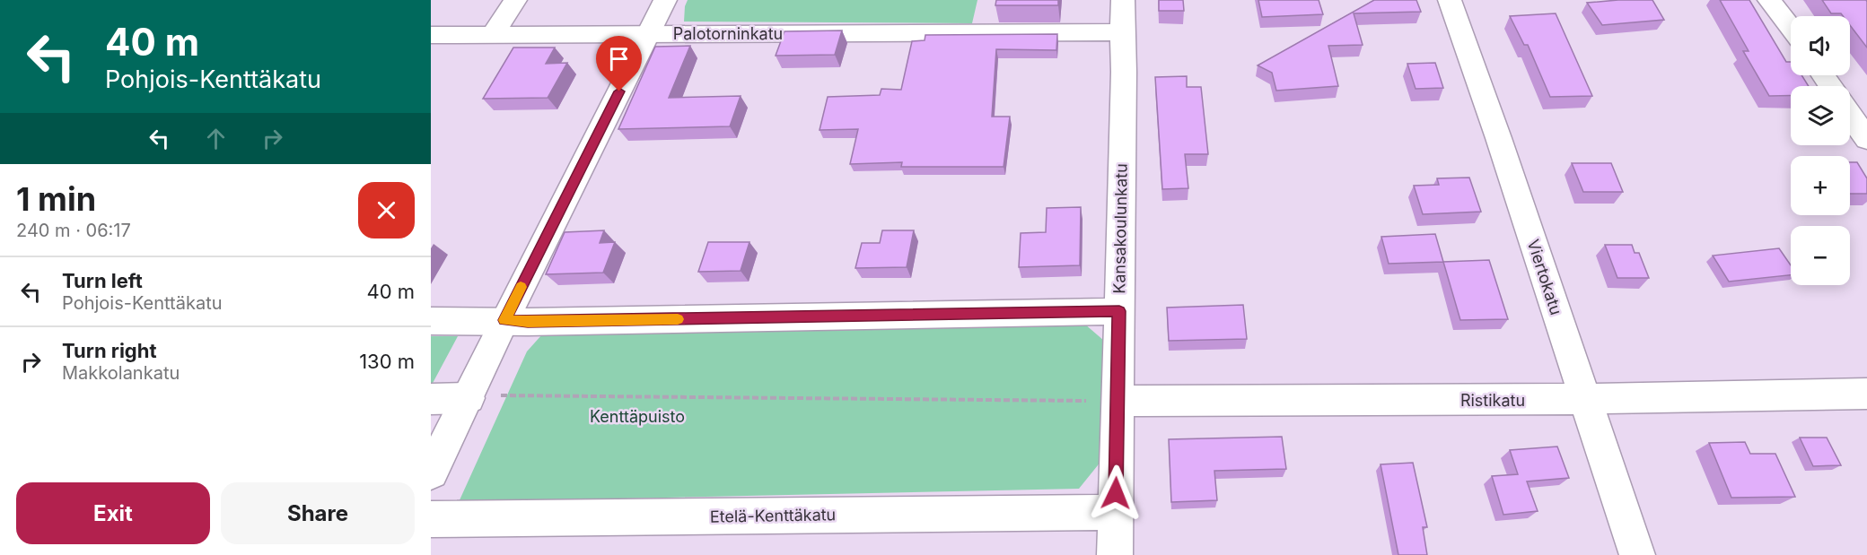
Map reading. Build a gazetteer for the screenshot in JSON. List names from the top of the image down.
{
  "streets": {
    "street": [
      "Palotorninkatu",
      "Kansakoulunkatu",
      "Viertokatu",
      "Ristikatu",
      "Etelä-Kenttäkatu"
    ]
  },
  "crossings": [
    ["Palotorninkatu", "Kansakoulunkatu"],
    ["Kansakoulunkatu", "Ristikatu"],
    ["Kansakoulunkatu", "Etelä-Kenttäkatu"],
    ["Viertokatu", "Ristikatu"]
  ],
  "parks": ["Kenttäpuisto"],
  "page": {
    "turn": ["40 m", "Pohjois-Kenttäkatu"],
    "map_buttons": ["+", "−"],
    "heading": ["1 min", "240 m · 06:17"],
    "list": [
      {
        "name": "Turn left",
        "note": "Pohjois-Kenttäkatu",
        "value": "40 m"
      },
      {
        "name": "Turn right",
        "note": "Makkolankatu",
        "value": "130 m"
      }
    ],
    "buttons": ["Exit", "Share"]
  }
}
